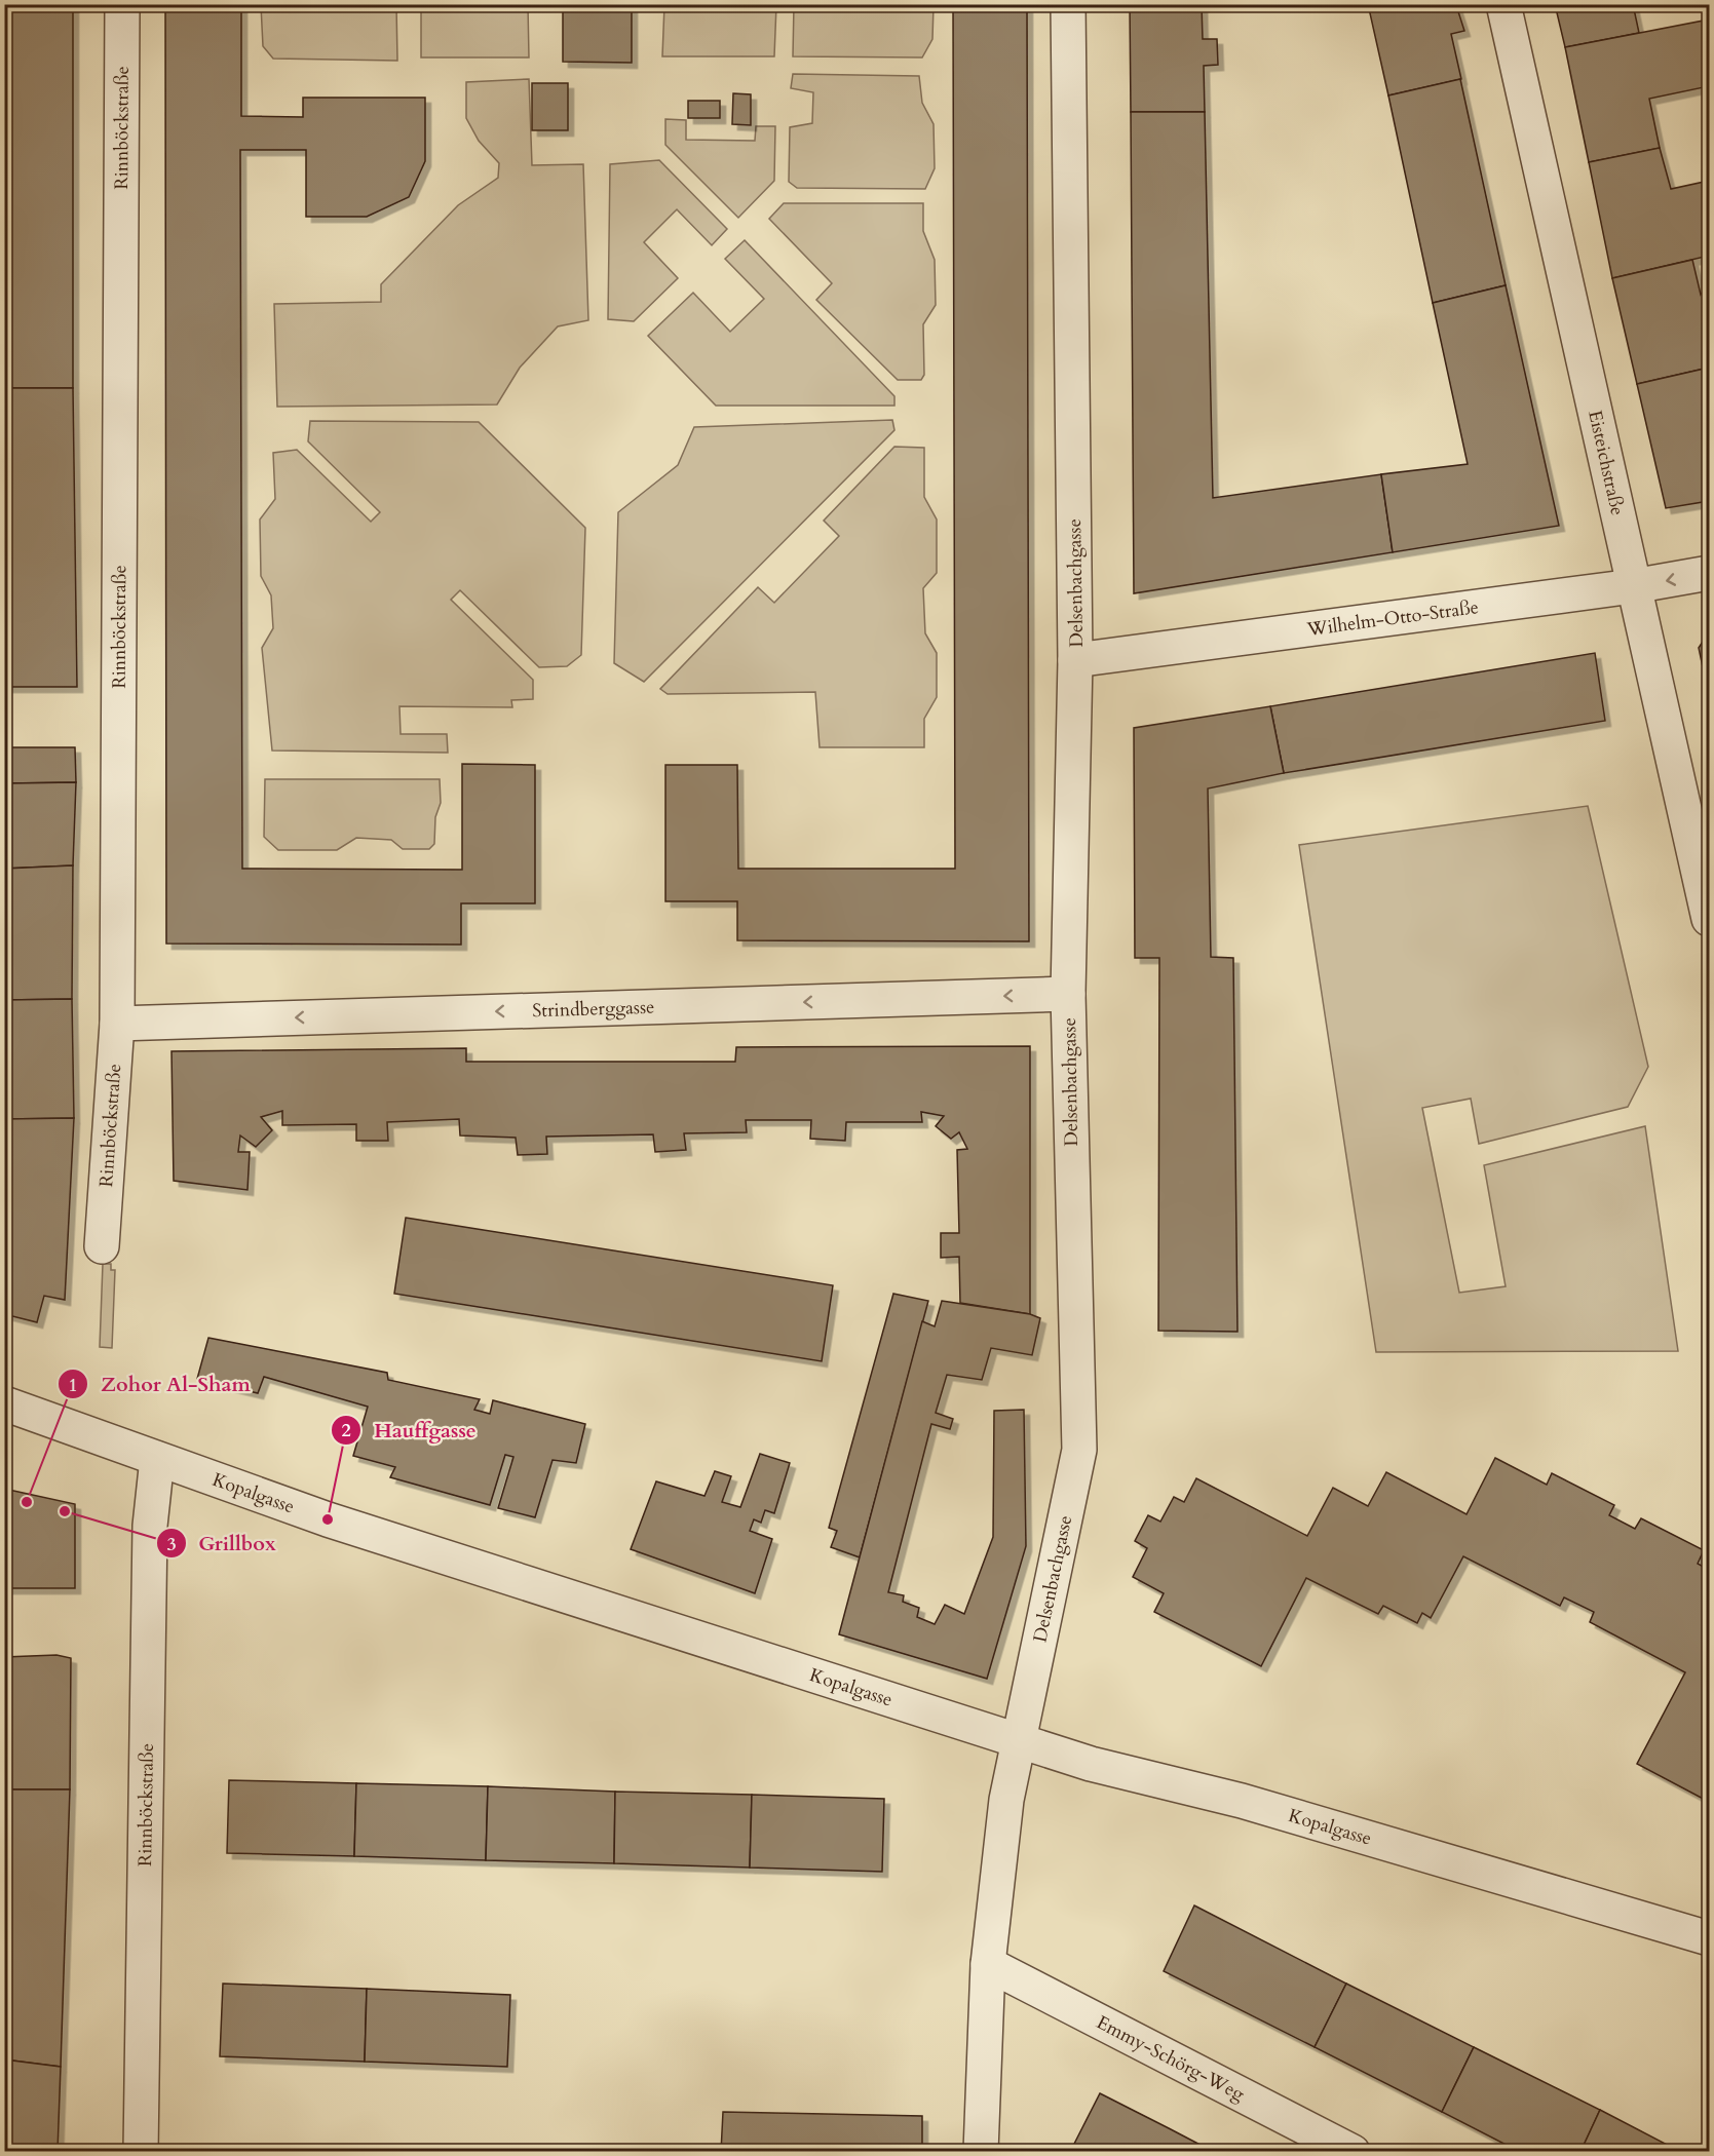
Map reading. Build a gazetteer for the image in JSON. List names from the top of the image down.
{
  "streets": {
    "street": [
      "Rinnböckstraße",
      "Eisteichstraße",
      "Delsenbachgasse",
      "Wilhelm-Otto-Straße",
      "Strindberggasse",
      "Kopalgasse",
      "Emmy-Schörg-Weg"
    ]
  },
  "crossings": [
    ["Rinnböckstraße", "Strindberggasse"],
    ["Rinnböckstraße", "Kopalgasse"],
    ["Eisteichstraße", "Wilhelm-Otto-Straße"],
    ["Delsenbachgasse", "Wilhelm-Otto-Straße"],
    ["Delsenbachgasse", "Strindberggasse"],
    ["Delsenbachgasse", "Kopalgasse"],
    ["Delsenbachgasse", "Emmy-Schörg-Weg"]
  ],
  "one_way": ["Strindberggasse"],
  "places": ["Zohor Al-Sham", "Grillbox", "Hauffgasse"]
}
